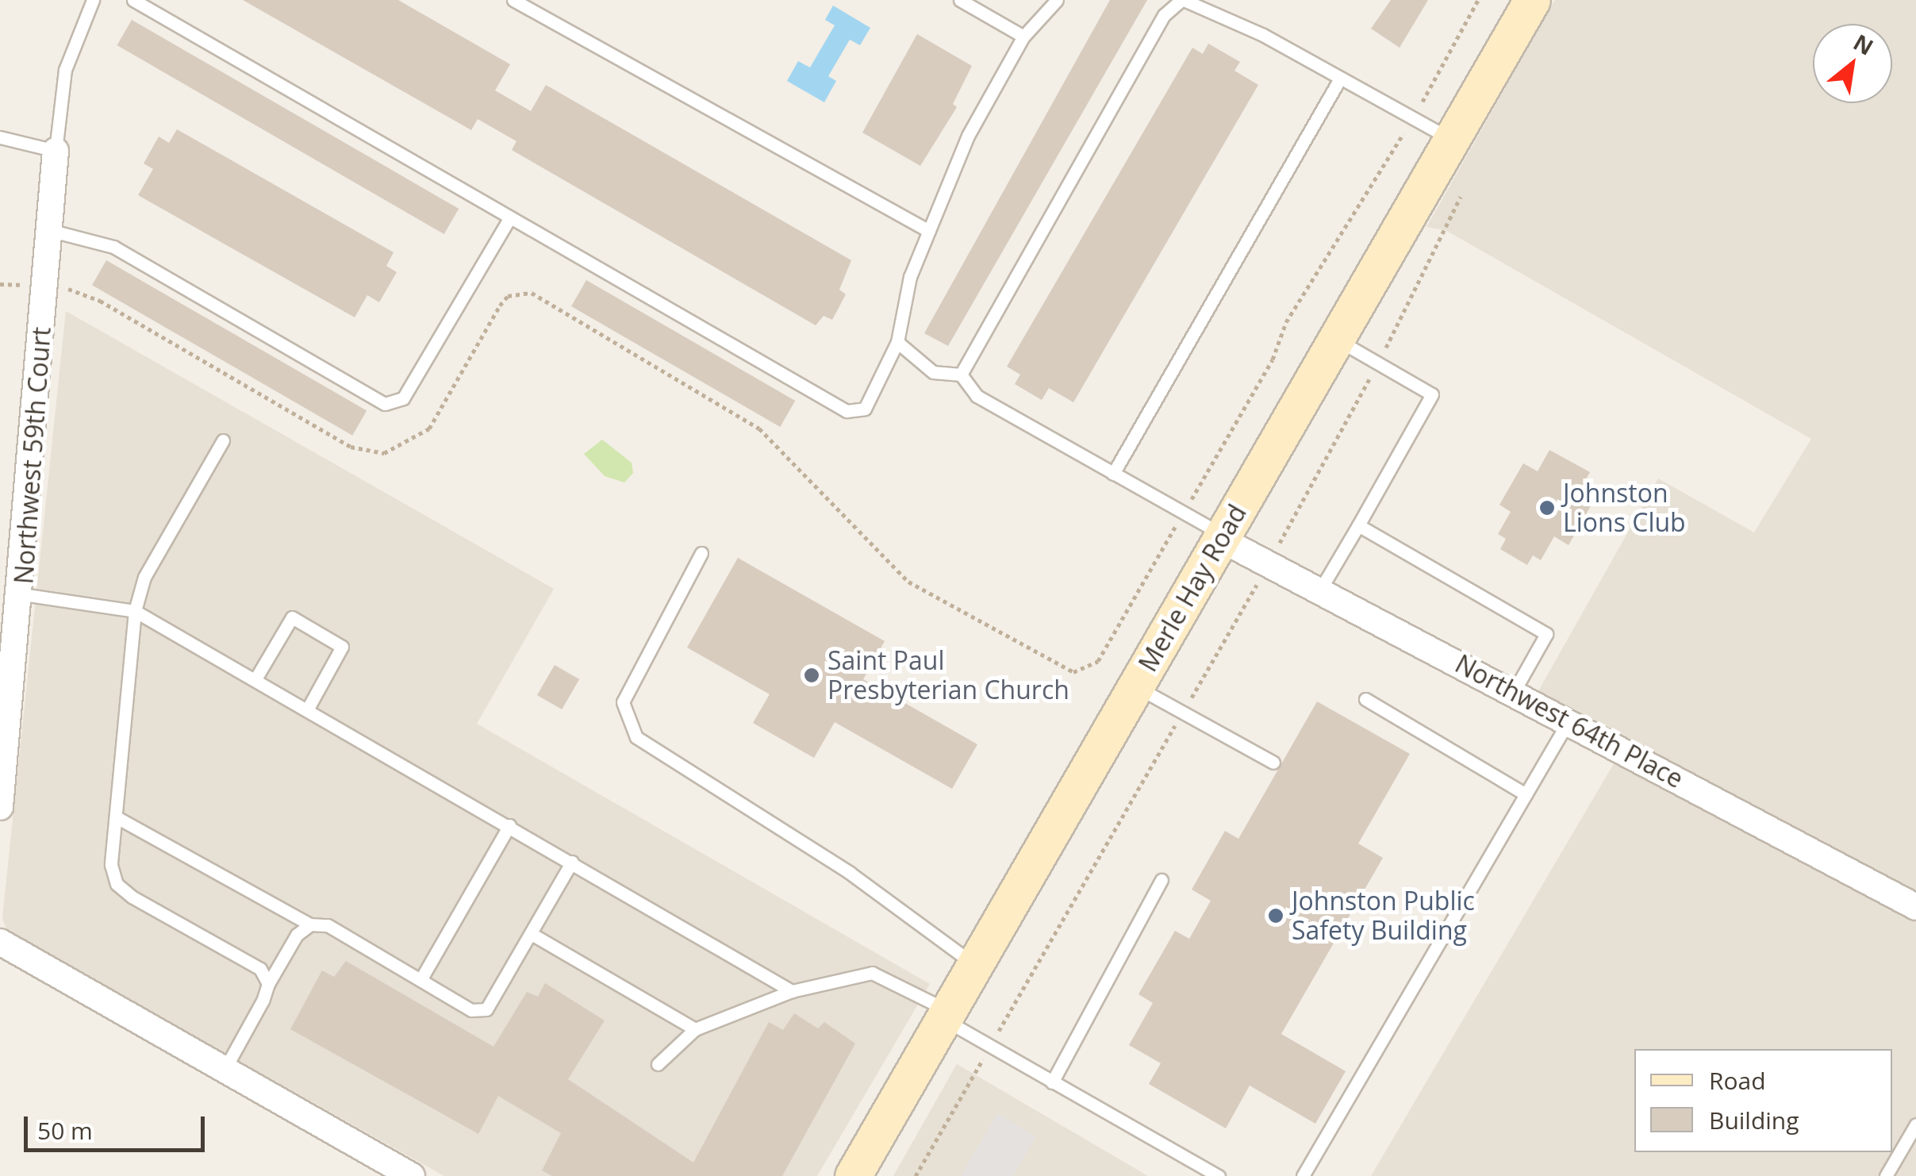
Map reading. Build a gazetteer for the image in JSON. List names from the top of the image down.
{
  "streets": {
    "main road": ["Merle Hay Road"],
    "street": ["Northwest 59th Court", "Northwest 64th Place"]
  },
  "crossings": [
    ["Merle Hay Road", "Northwest 64th Place"]
  ],
  "places": ["Johnston Lions Club", "Saint Paul Presbyterian Church", "Johnston Public Safety Building"],
  "legend": ["Road", "Building"],
  "scale_bar": "50 m",
  "north": "top right"
}
